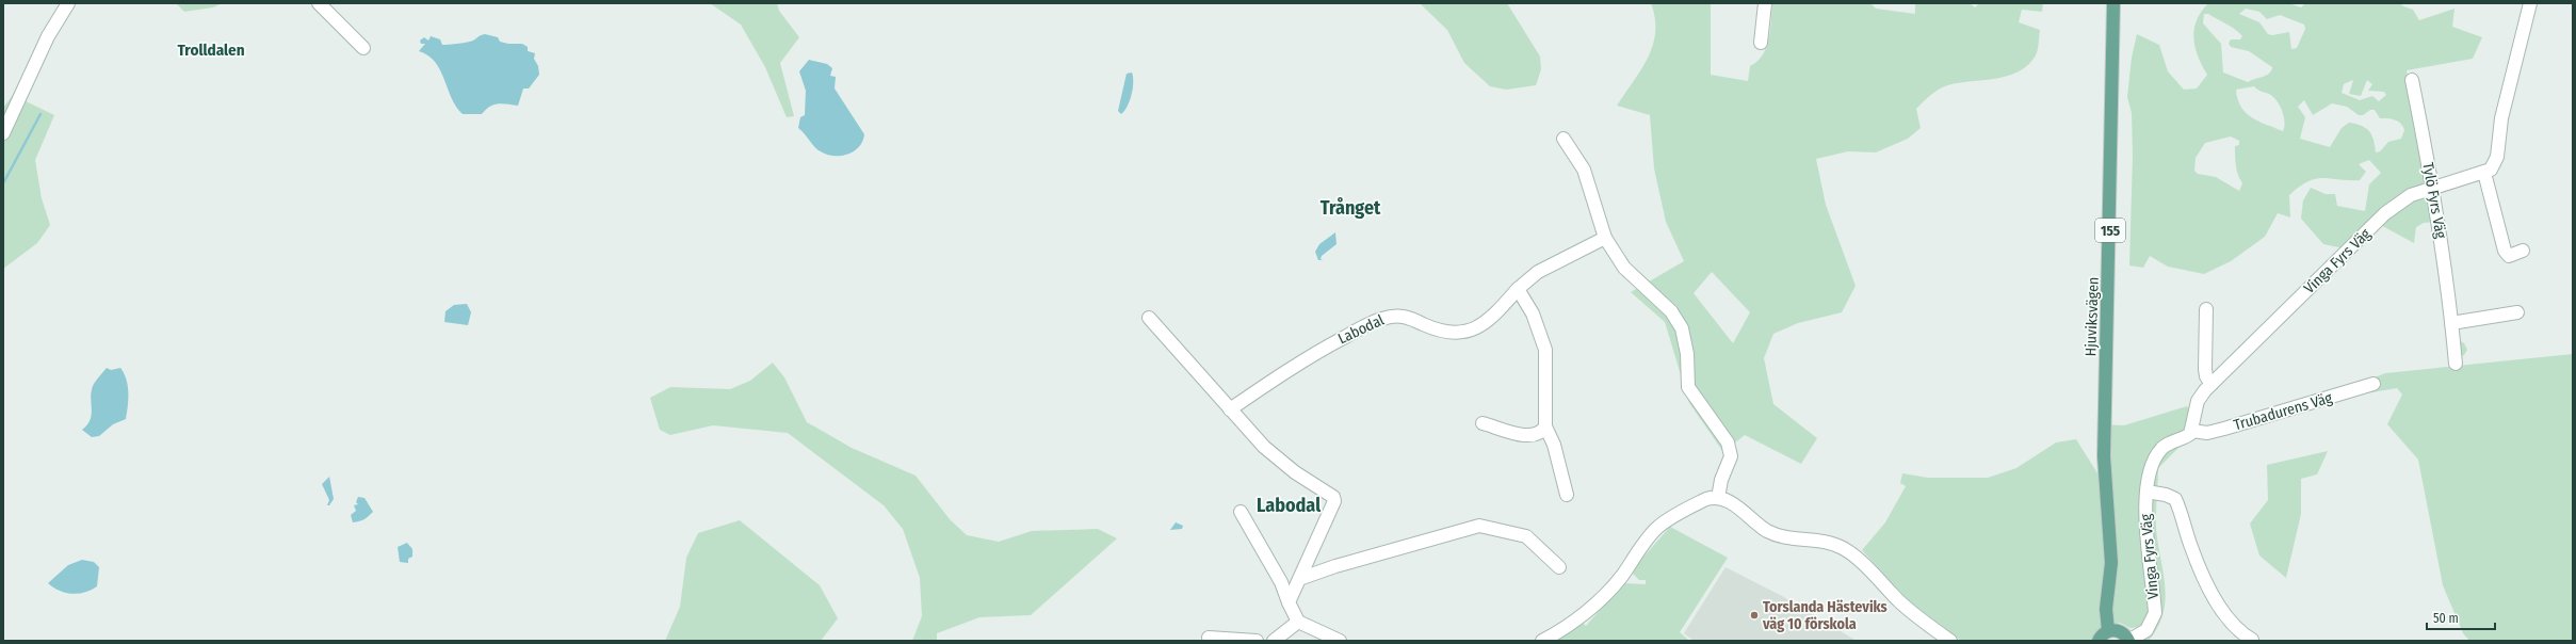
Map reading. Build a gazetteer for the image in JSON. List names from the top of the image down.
{
  "streets": {
    "main road": ["155", "Hjuviksvägen"],
    "street": [
      "Tylö Fyrs Väg",
      "Vinga Fyrs Väg",
      "Labodal",
      "Trubadurens Väg"
    ]
  },
  "crossings": [
    ["Tylö Fyrs Väg", "Vinga Fyrs Väg"],
    ["Vinga Fyrs Väg", "Trubadurens Väg"]
  ],
  "districts": ["Trolldalen", "Trånget", "Labodal"],
  "places": ["Torslanda Hästeviks väg 10 förskola"],
  "scale_bar": "50 m"
}
